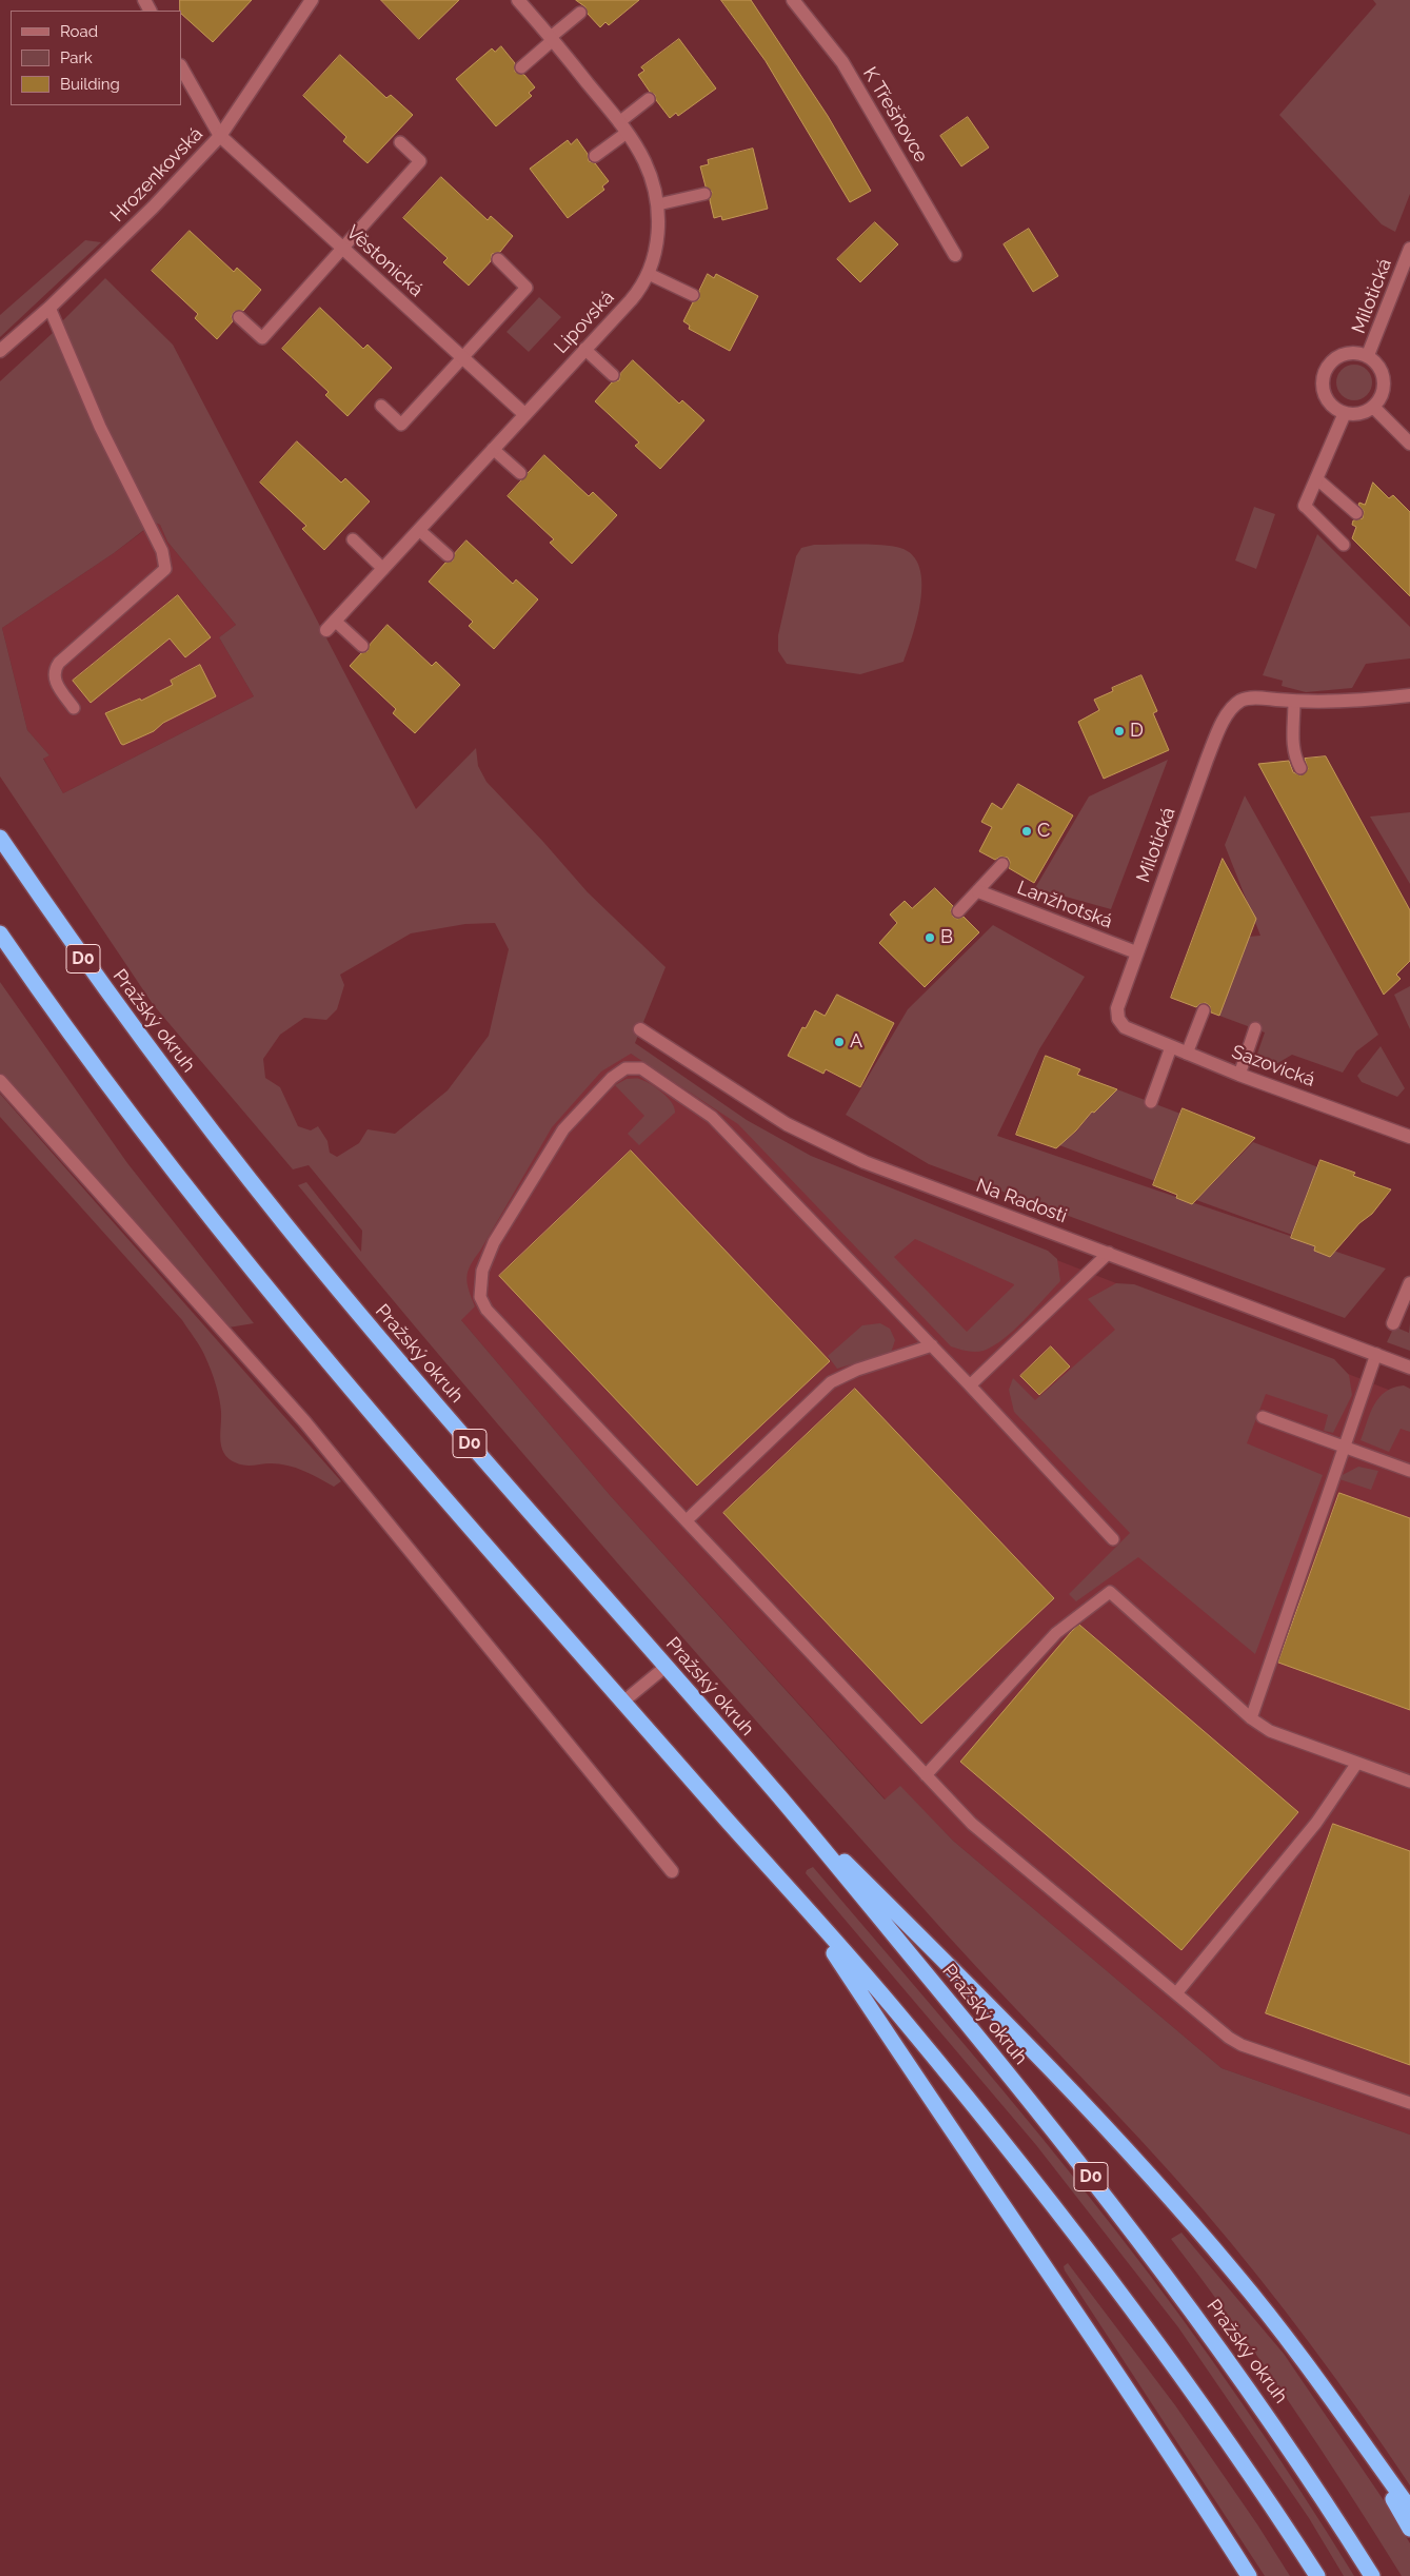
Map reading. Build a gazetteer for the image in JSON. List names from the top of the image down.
{
  "streets": {
    "highway": ["D0", "Pražský okruh"],
    "street": [
      "K Třešňovce",
      "Hrozenkovská",
      "Věstonická",
      "Milotická",
      "Lipovská",
      "Lanžhotská",
      "Sazovická",
      "Na Radosti"
    ]
  },
  "crossings": [
    ["Hrozenkovská", "Věstonická"],
    ["Věstonická", "Lipovská"],
    ["Milotická", "Lanžhotská"],
    ["Milotická", "Sazovická"]
  ],
  "places": [
    "D",
    "C",
    "B",
    "A"
  ],
  "legend": ["Road", "Park", "Building"]
}
